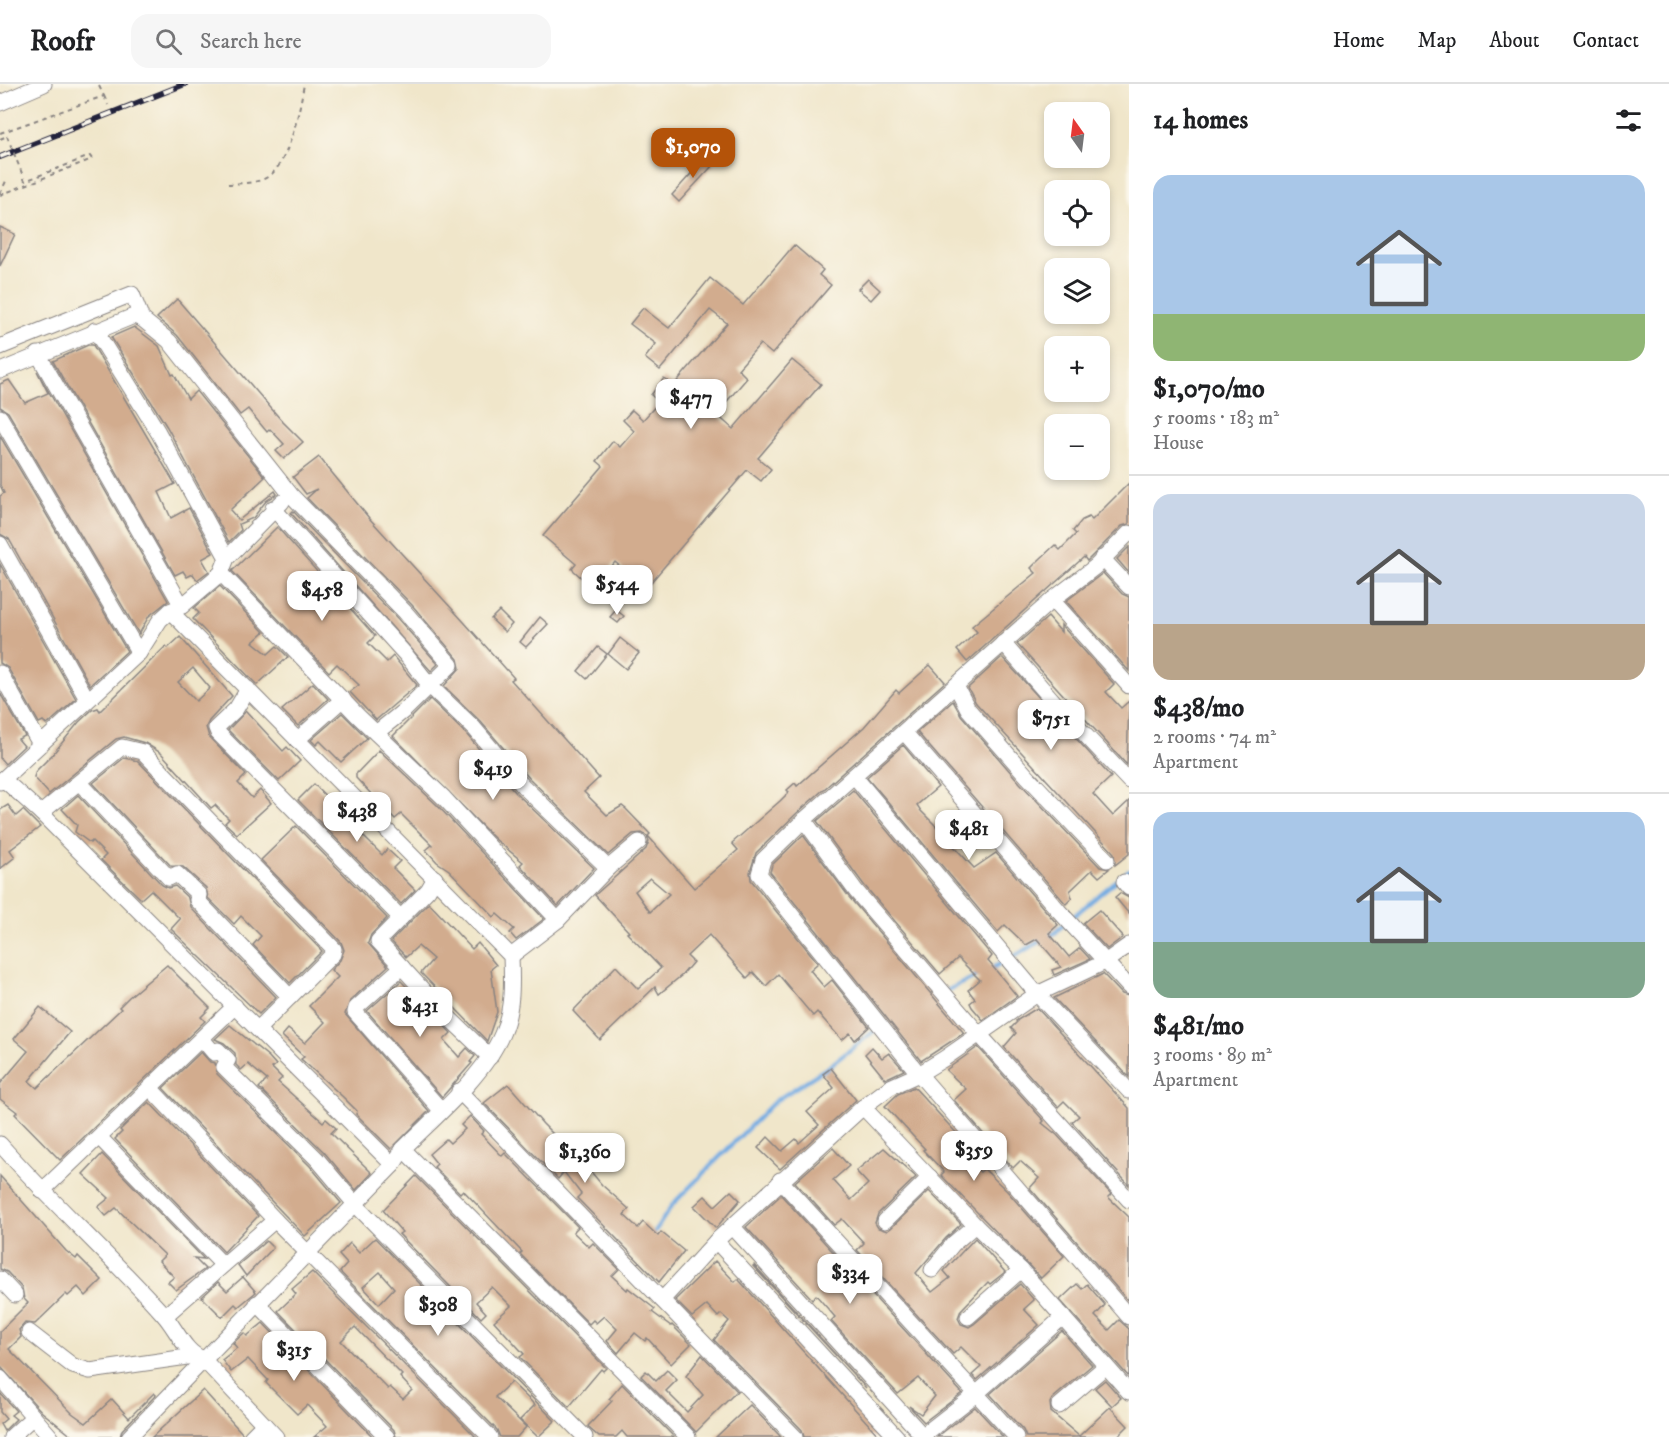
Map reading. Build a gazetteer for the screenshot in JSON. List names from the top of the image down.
{
  "north": "top",
  "page": {
    "header": "Roofr",
    "search": "Search here",
    "nav": [
      "Home",
      "Map",
      "About",
      "Contact"
    ],
    "heading": "14 homes",
    "map_buttons": ["+", "−"],
    "price": [
      "$1,070",
      "$477",
      "$544",
      "$458",
      "$751",
      "$419",
      "$438",
      "$481",
      "$431",
      "$359",
      "$1,360",
      "$334",
      "$308",
      "$315"
    ],
    "list": [
      {
        "name": "$1,070/mo",
        "note": "5 rooms · 183 m² · House"
      },
      {
        "name": "$438/mo",
        "note": "2 rooms · 74 m² · Apartment"
      },
      {
        "name": "$481/mo",
        "note": "3 rooms · 89 m² · Apartment"
      }
    ]
  }
}
